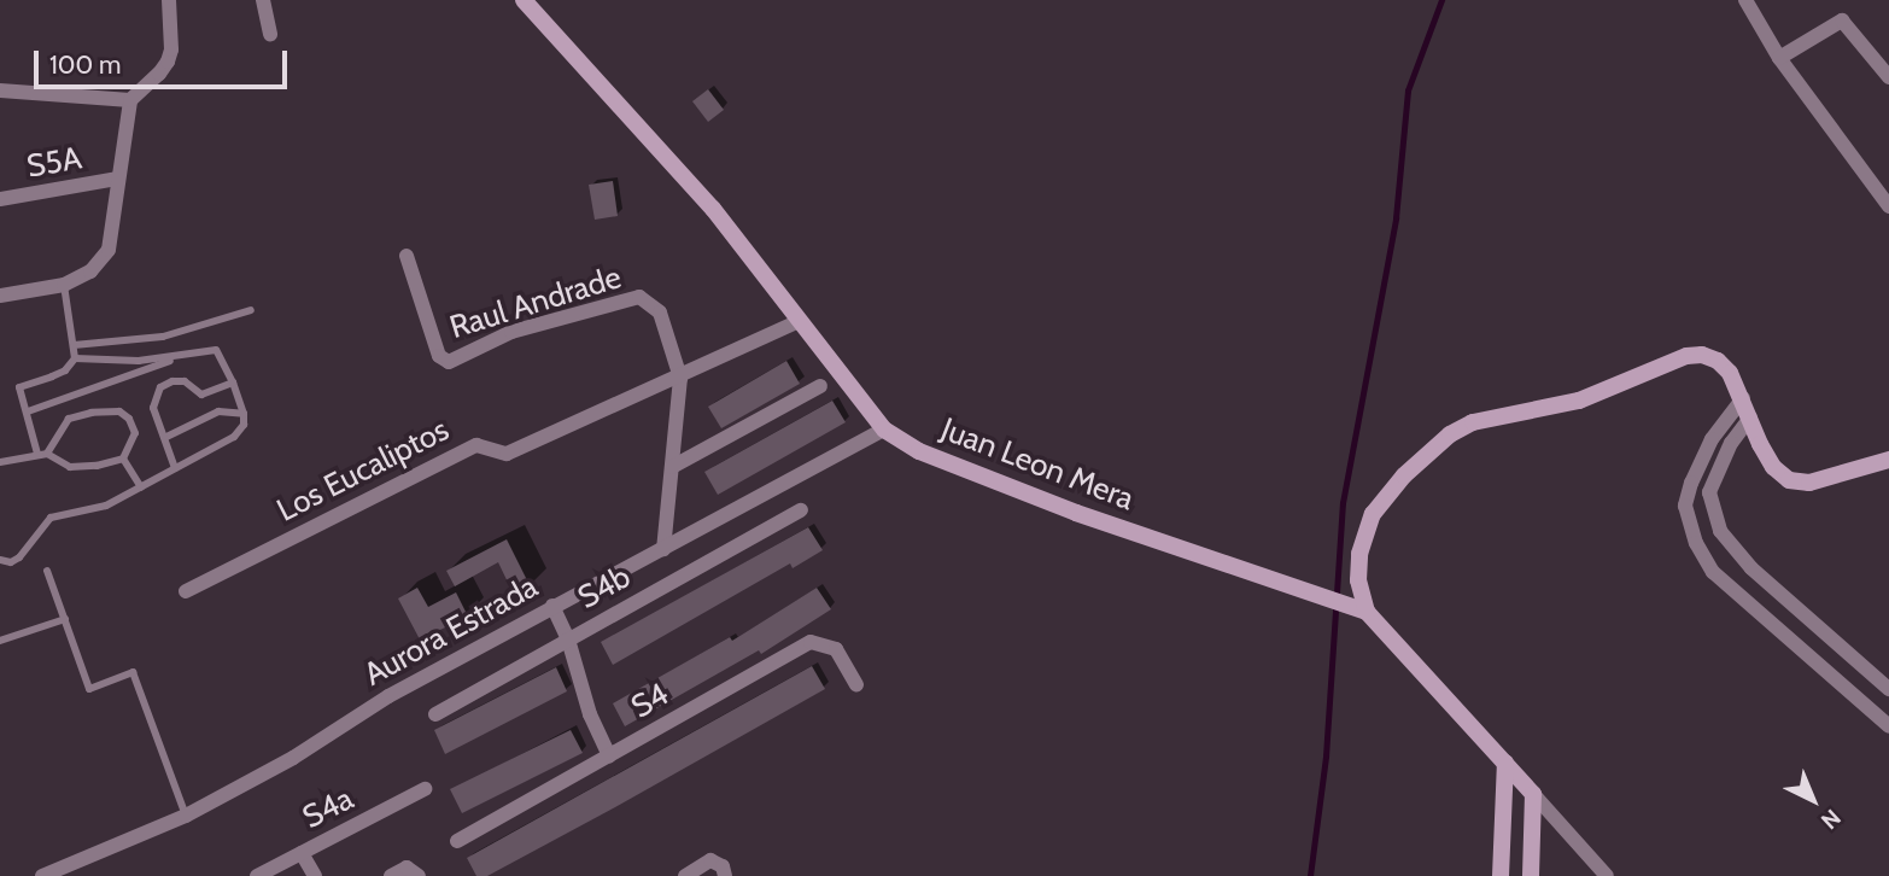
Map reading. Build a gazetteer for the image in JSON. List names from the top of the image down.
{
  "streets": {
    "street": [
      "S5A",
      "Raul Andrade",
      "Juan Leon Mera",
      "Los Eucaliptos",
      "S4b",
      "Aurora Estrada",
      "S4",
      "S4a"
    ]
  },
  "crossings": [
    ["Raul Andrade", "Los Eucaliptos"],
    ["Raul Andrade", "Aurora Estrada"],
    ["Juan Leon Mera", "Los Eucaliptos"],
    ["Juan Leon Mera", "Aurora Estrada"]
  ],
  "scale_bar": "100 m",
  "north": "bottom right"
}
